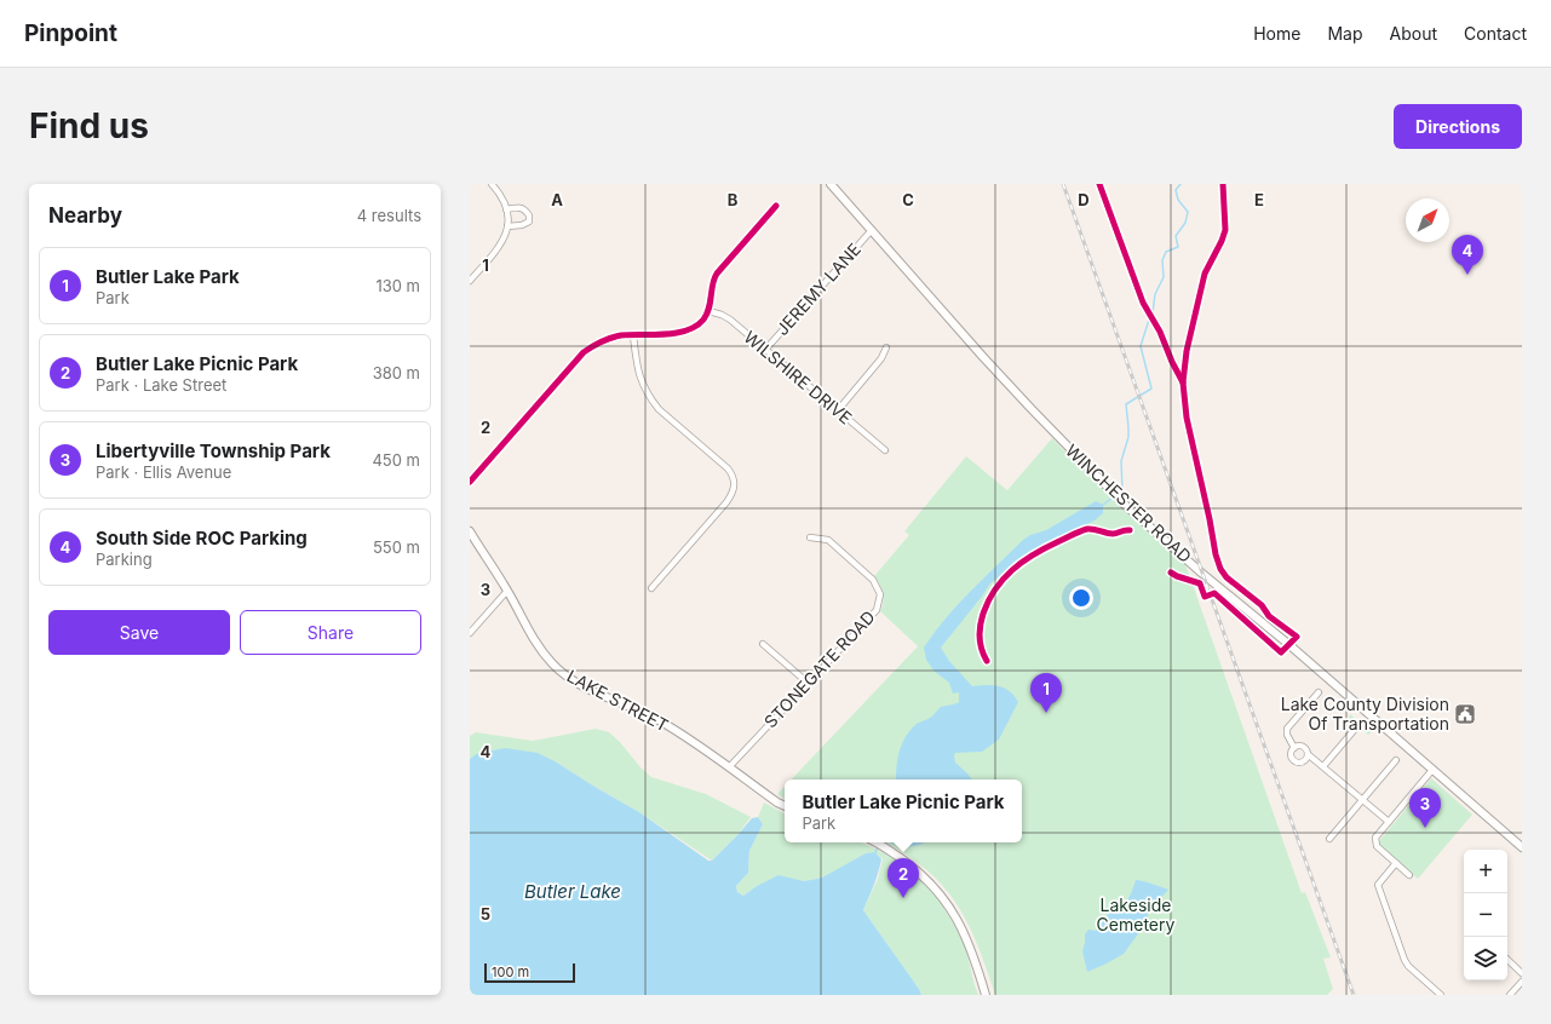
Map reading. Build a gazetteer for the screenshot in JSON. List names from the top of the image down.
{
  "streets": {
    "main road": ["WINCHESTER ROAD", "LAKE STREET"],
    "street": ["JEREMY LANE", "WILSHIRE DRIVE", "STONEGATE ROAD"]
  },
  "crossings": [
    ["JEREMY LANE", "WILSHIRE DRIVE"],
    ["JEREMY LANE", "WINCHESTER ROAD"],
    ["STONEGATE ROAD", "LAKE STREET"]
  ],
  "water": ["Butler Lake"],
  "parks": ["Lakeside Cemetery"],
  "places": {
    "public building": ["Lake County Division Of Transportation"]
  },
  "scale_bar": "100 m",
  "north": "top right",
  "page": {
    "header": "Pinpoint",
    "nav": [
      "Home",
      "Map",
      "About",
      "Contact"
    ],
    "buttons": [
      "Directions",
      ["Save", "Share"]
    ],
    "title": "Find us",
    "heading": ["Nearby", "4 results"],
    "pins": [
      "4",
      "1",
      "3",
      "2"
    ],
    "list": [
      {
        "mark": "1",
        "name": "Butler Lake Park",
        "note": "Park",
        "value": "130 m"
      },
      {
        "mark": "2",
        "name": "Butler Lake Picnic Park",
        "note": "Park · Lake Street",
        "value": "380 m"
      },
      {
        "mark": "3",
        "name": "Libertyville Township Park",
        "note": "Park · Ellis Avenue",
        "value": "450 m"
      },
      {
        "mark": "4",
        "name": "South Side ROC Parking",
        "note": "Parking",
        "value": "550 m"
      }
    ],
    "popup": ["Butler Lake Picnic Park", "Park"],
    "map_buttons": ["+", "−"],
    "scale": "100 m"
  },
  "grid": {
    "columns": [
      "A",
      "B",
      "C",
      "D",
      "E"
    ],
    "rows": [
      "1",
      "2",
      "3",
      "4",
      "5"
    ]
  }
}
